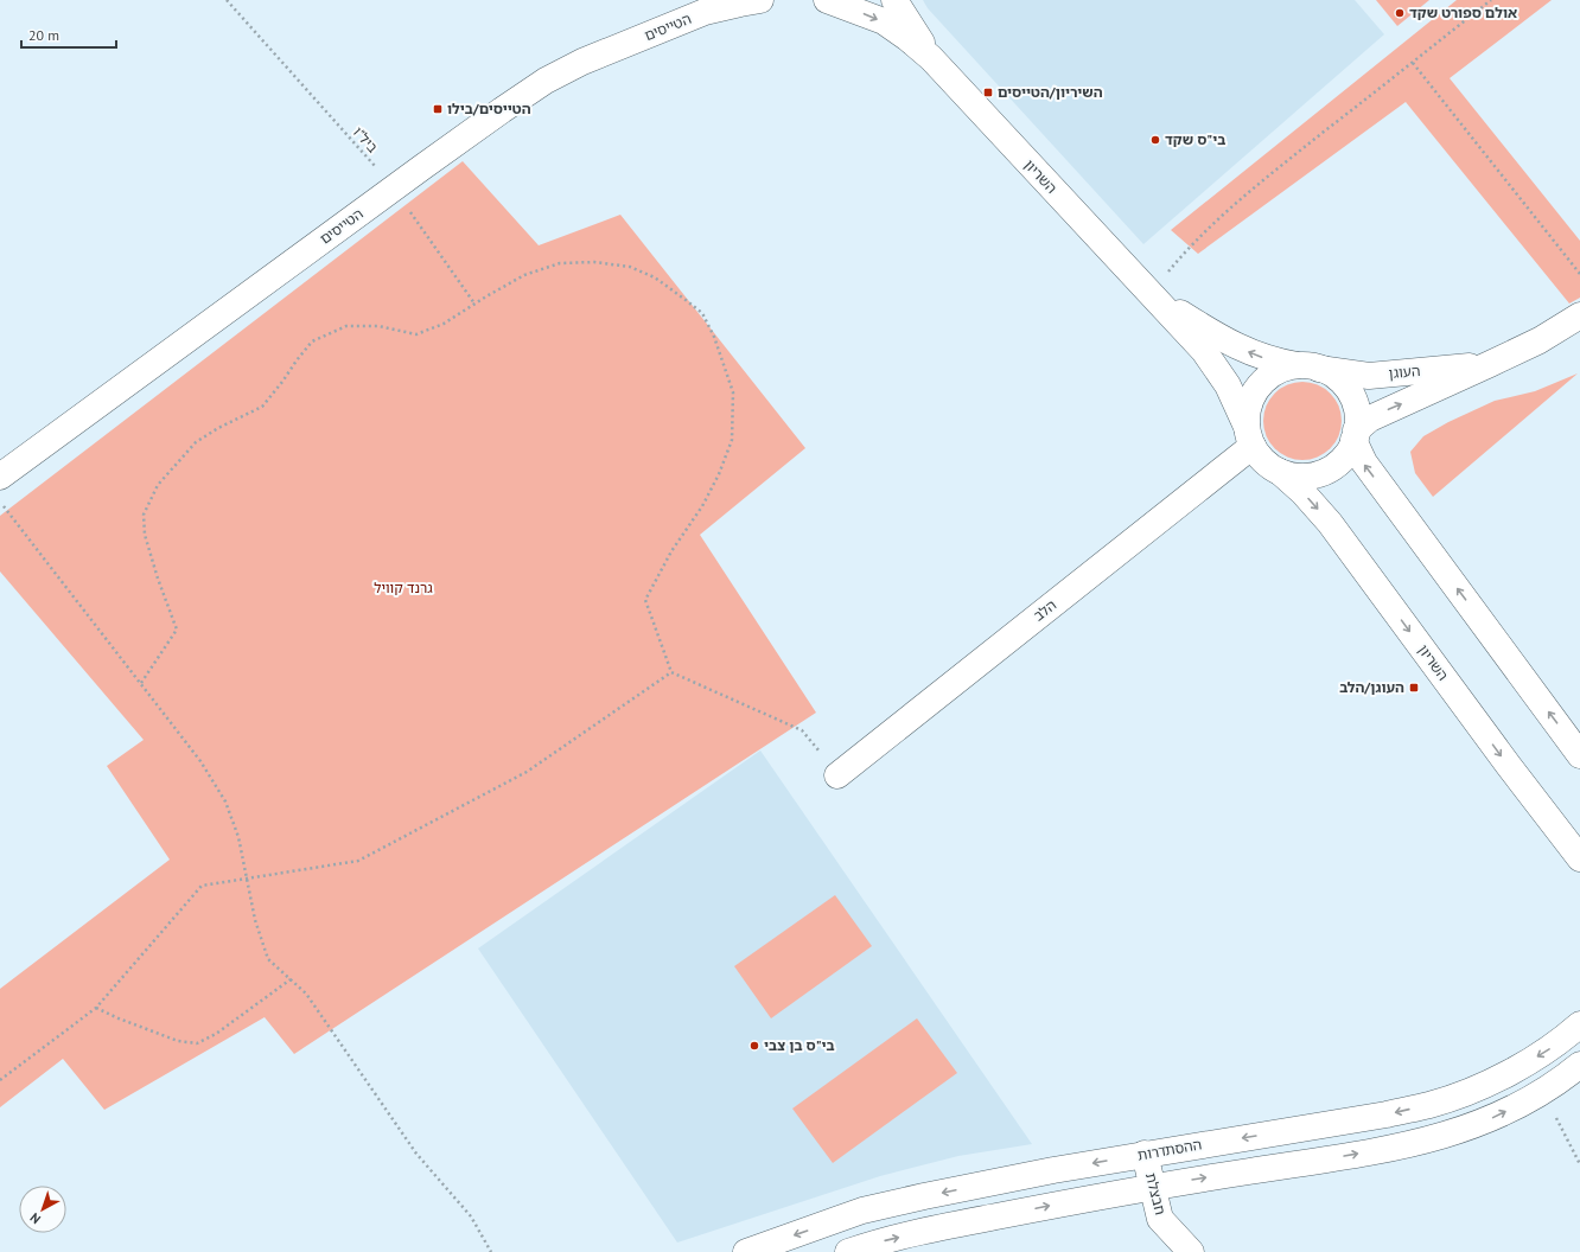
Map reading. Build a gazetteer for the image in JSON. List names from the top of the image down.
{
  "streets": {
    "street": [
      "הטייסים",
      "השריון",
      "העוגן",
      "הלב",
      "ההסתדרות",
      "חבצלת"
    ],
    "path": ["ביל\"ו"]
  },
  "crossings": [
    ["הטייסים", "ביל\"ו"],
    ["השריון", "העוגן"],
    ["השריון", "הלב"],
    ["העוגן", "הלב"],
    ["ההסתדרות", "חבצלת"]
  ],
  "parks": ["גרנד קוויל"],
  "places": {
    "other": ["אולם ספורט שקד", "בי\"ס שקד", "בי\"ס בן צבי"],
    "transit": ["השיריון/הטייסים", "הטייסים/בילו", "העוגן/הלב"]
  },
  "scale_bar": "20 m",
  "north": "bottom left"
}
